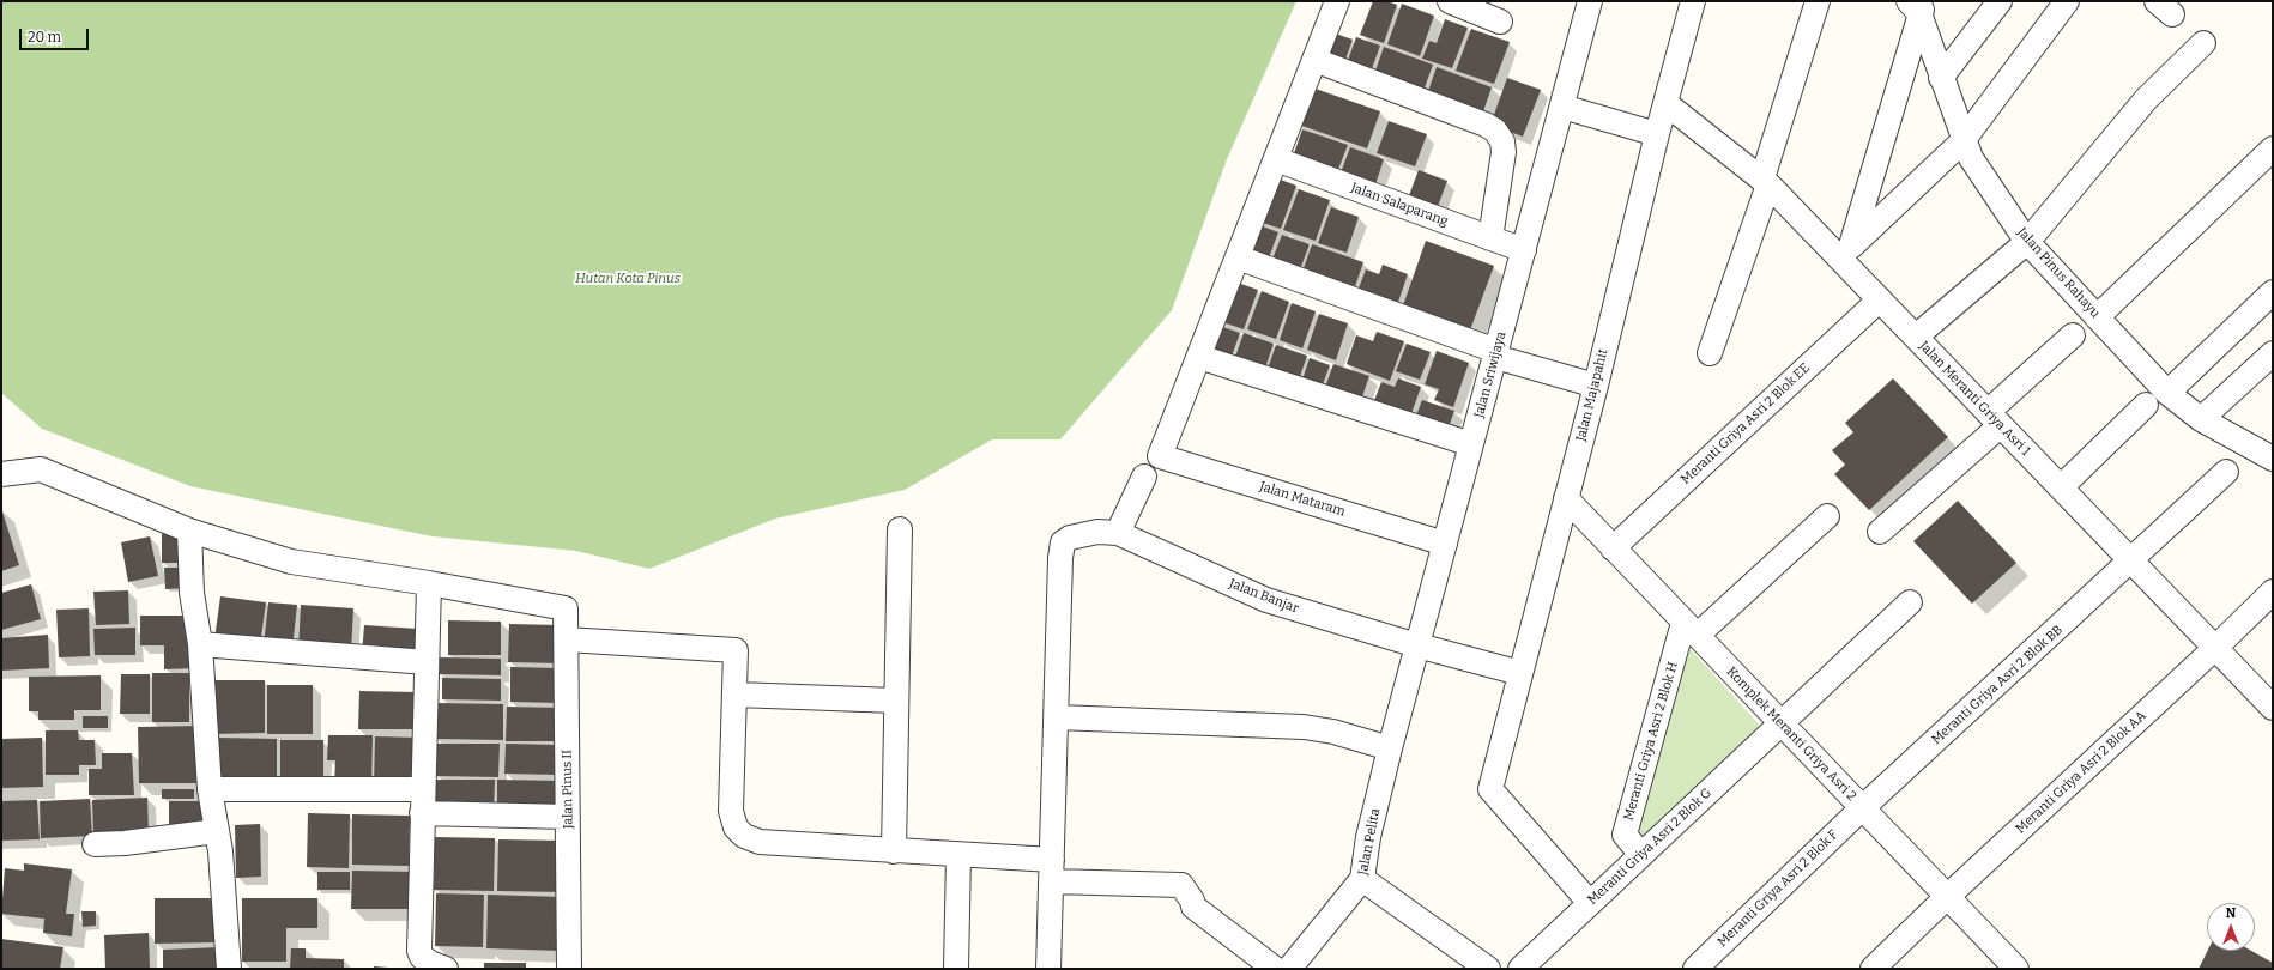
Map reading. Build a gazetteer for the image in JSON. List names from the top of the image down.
{
  "streets": {
    "street": [
      "Jalan Salaparang",
      "Jalan Pinus Rahayu",
      "Jalan Sriwijaya",
      "Jalan Majapahit",
      "Jalan Meranti Griya Asri 1",
      "Meranti Griya Asri 2 Blok EE",
      "Jalan Mataram",
      "Jalan Banjar",
      "Meranti Griya Asri 2 Blok BB",
      "Komplek Meranti Griya Asri 2",
      "Meranti Griya Asri 2 Blok H",
      "Meranti Griya Asri 2 Blok AA",
      "Jalan Pinus II",
      "Jalan Pelita",
      "Meranti Griya Asri 2 Blok G",
      "Meranti Griya Asri 2 Blok F"
    ]
  },
  "crossings": [
    ["Jalan Salaparang", "Jalan Sriwijaya"],
    ["Jalan Sriwijaya", "Jalan Mataram"],
    ["Jalan Sriwijaya", "Jalan Banjar"],
    ["Jalan Sriwijaya", "Jalan Pelita"],
    ["Jalan Majapahit", "Jalan Meranti Griya Asri 1"],
    ["Jalan Majapahit", "Jalan Banjar"],
    ["Jalan Majapahit", "Komplek Meranti Griya Asri 2"],
    ["Jalan Majapahit", "Meranti Griya Asri 2 Blok G"],
    ["Jalan Meranti Griya Asri 1", "Meranti Griya Asri 2 Blok EE"],
    ["Jalan Meranti Griya Asri 1", "Meranti Griya Asri 2 Blok BB"],
    ["Jalan Meranti Griya Asri 1", "Meranti Griya Asri 2 Blok AA"],
    ["Meranti Griya Asri 2 Blok EE", "Komplek Meranti Griya Asri 2"],
    ["Meranti Griya Asri 2 Blok BB", "Komplek Meranti Griya Asri 2"],
    ["Meranti Griya Asri 2 Blok BB", "Meranti Griya Asri 2 Blok F"],
    ["Komplek Meranti Griya Asri 2", "Meranti Griya Asri 2 Blok H"],
    ["Komplek Meranti Griya Asri 2", "Meranti Griya Asri 2 Blok AA"],
    ["Komplek Meranti Griya Asri 2", "Meranti Griya Asri 2 Blok G"],
    ["Komplek Meranti Griya Asri 2", "Meranti Griya Asri 2 Blok F"],
    ["Meranti Griya Asri 2 Blok H", "Meranti Griya Asri 2 Blok G"]
  ],
  "parks": ["Hutan Kota Pinus"],
  "scale_bar": "20 m",
  "north": "top"
}
